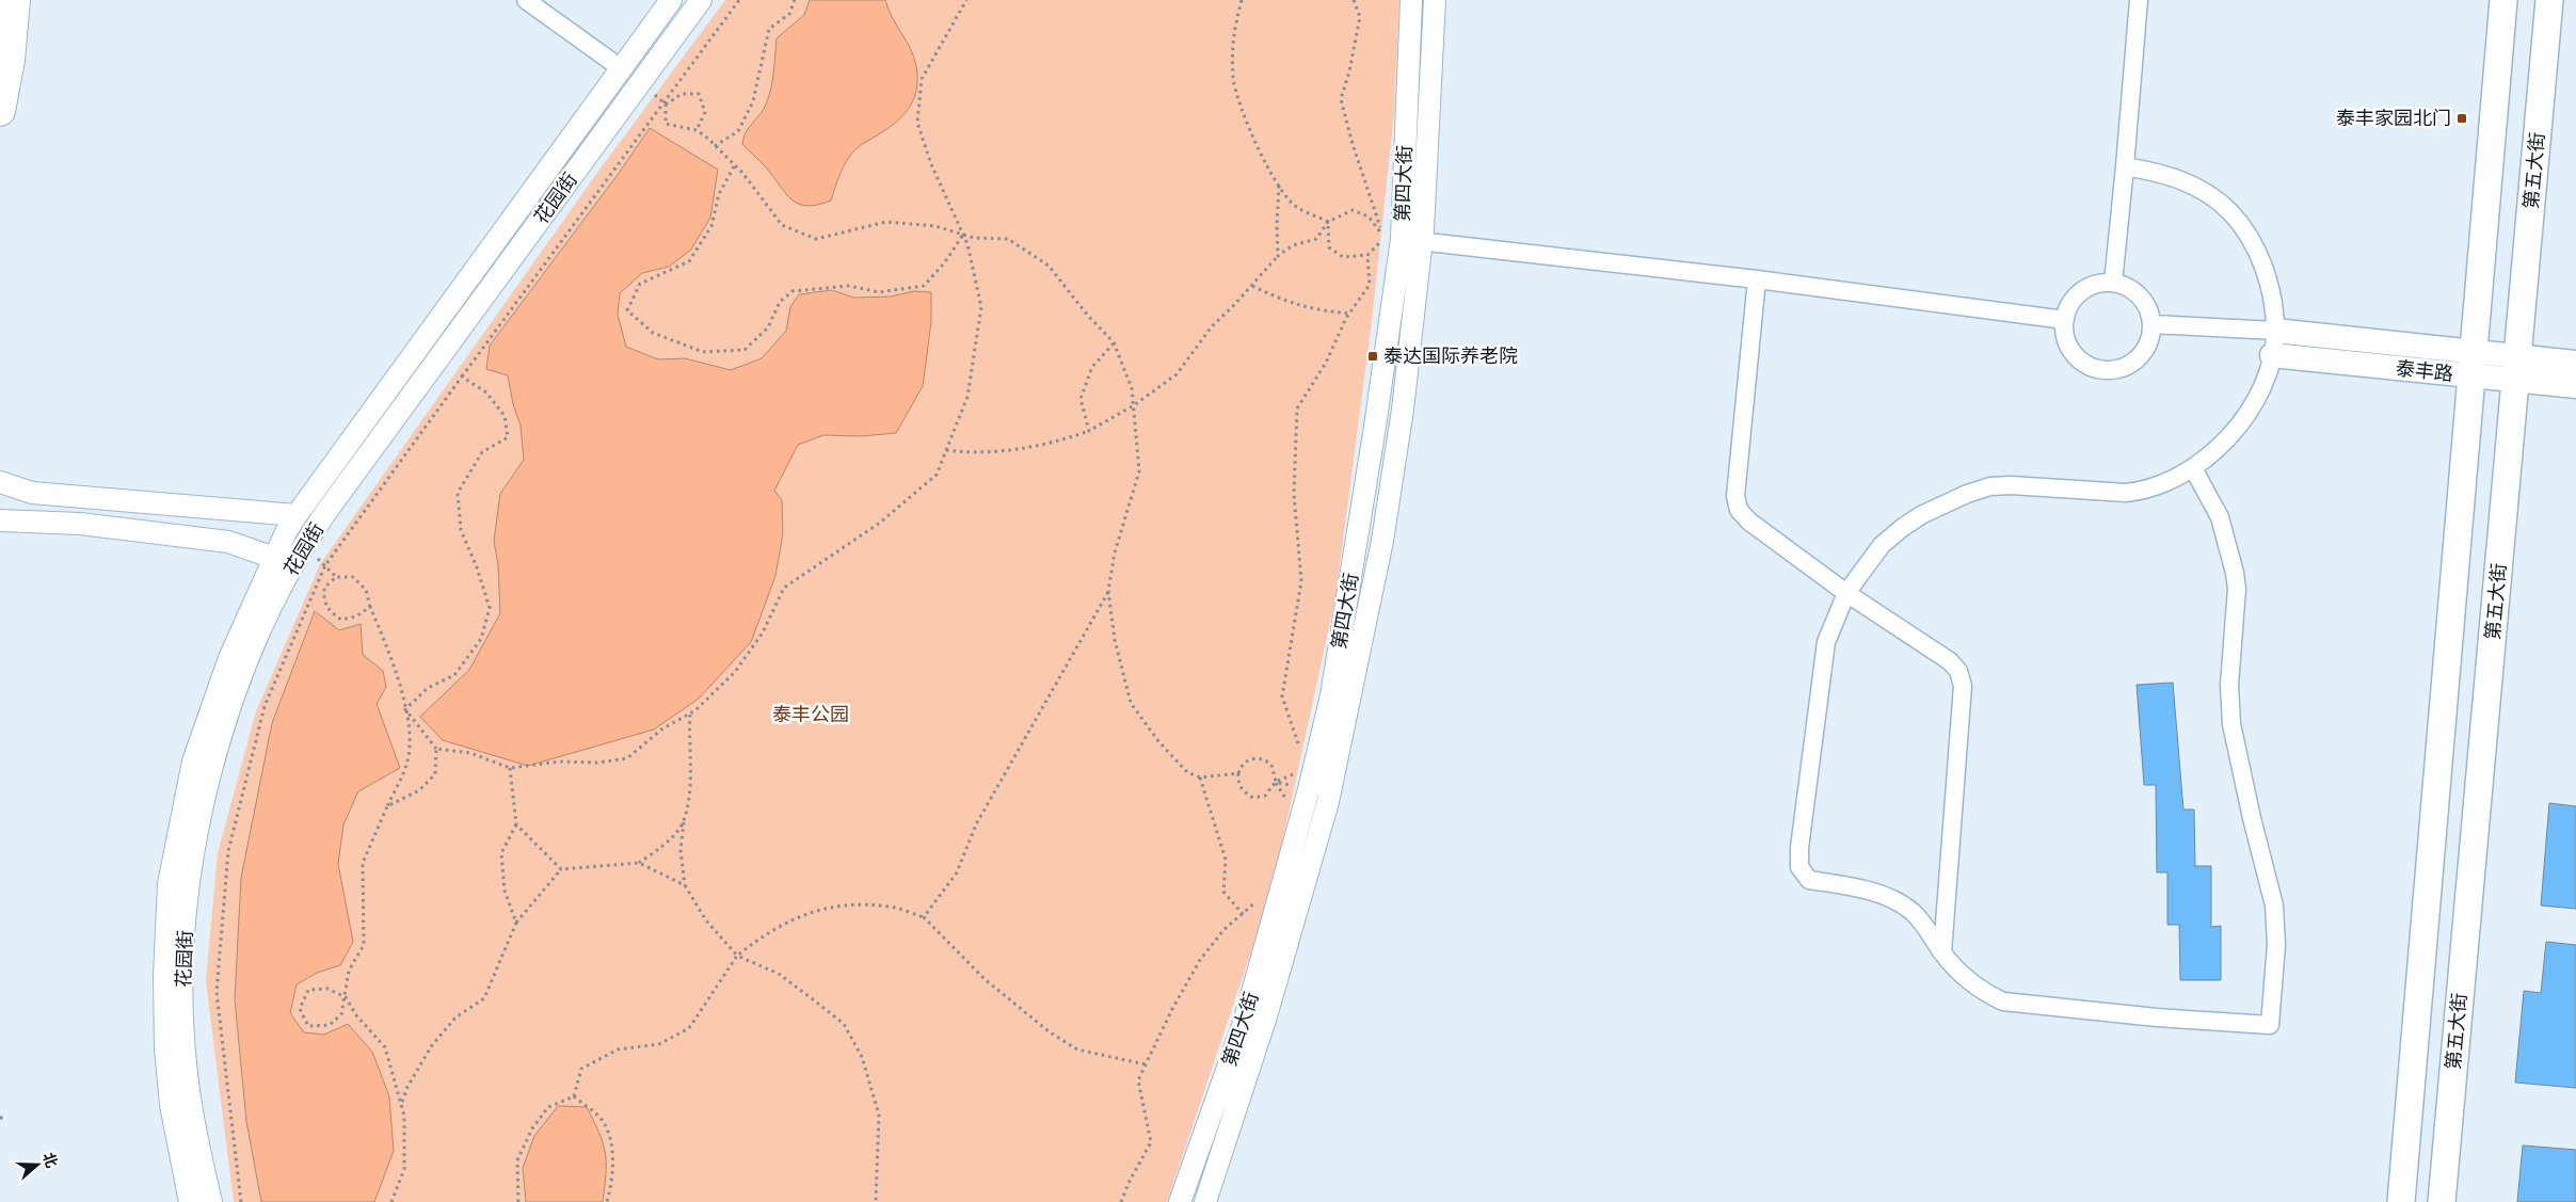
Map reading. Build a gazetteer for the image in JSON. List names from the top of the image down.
{
  "streets": {
    "main road": ["第五大街", "泰丰路"],
    "street": ["第四大街", "花园街"]
  },
  "crossings": [
    ["第五大街", "泰丰路"]
  ],
  "parks": ["泰丰公园"],
  "places": {
    "transit": ["泰丰家园北门", "泰达国际养老院"]
  },
  "north": "right"
}
